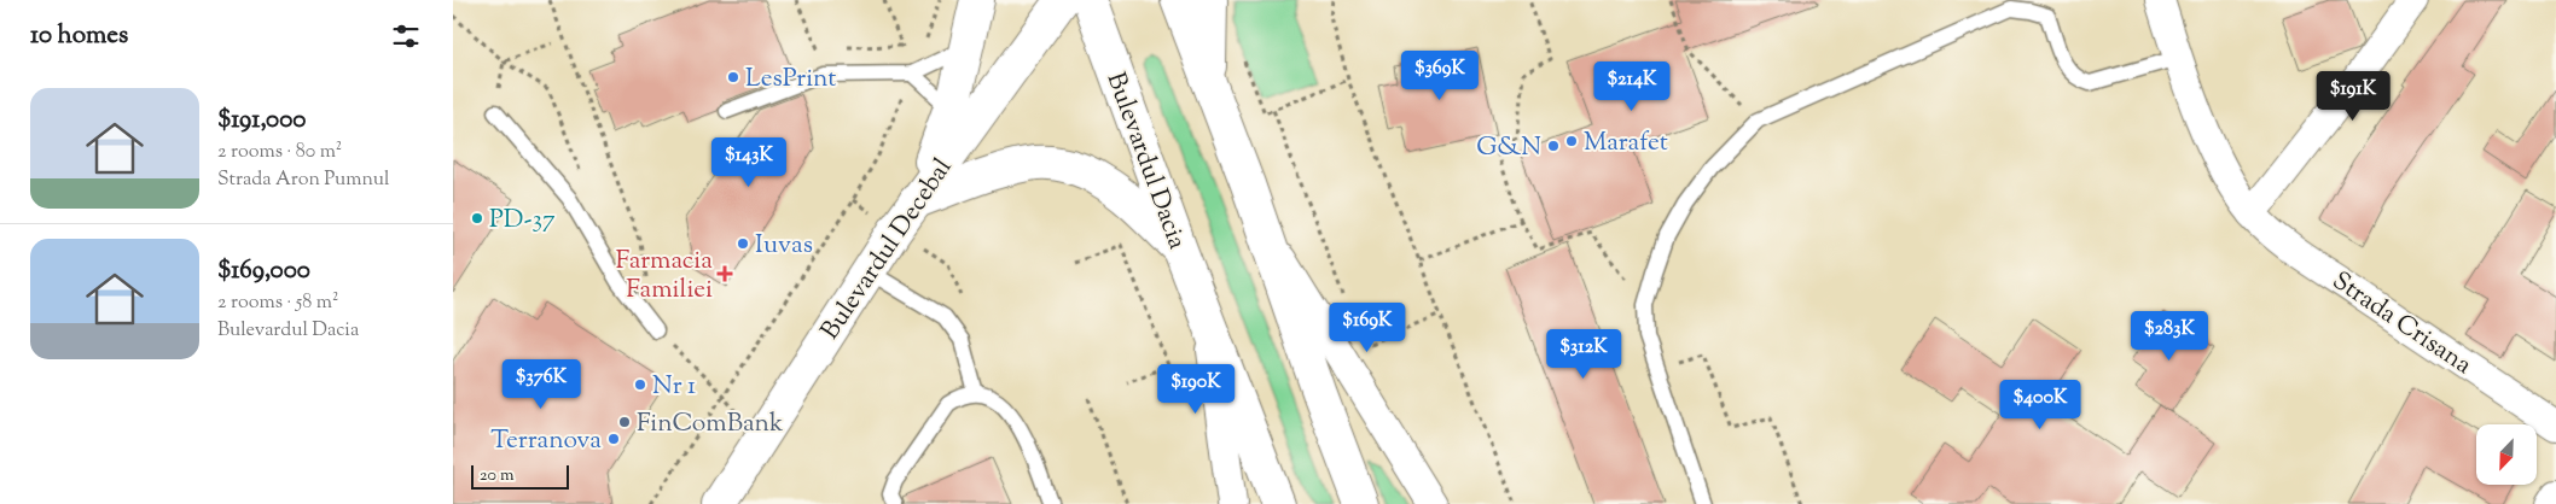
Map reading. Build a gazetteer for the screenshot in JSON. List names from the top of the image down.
{
  "streets": {
    "main road": ["Bulevardul Dacia", "Bulevardul Decebal"],
    "street": ["Strada Crisana"]
  },
  "places": {
    "other": [
      "LesPrint",
      "Marafet",
      "G&N",
      "PD-37",
      "Iuvas",
      "Nr 1",
      "FinComBank",
      "Terranova"
    ],
    "health": ["Farmacia Familiei"]
  },
  "scale_bar": "20 m",
  "north": "bottom left",
  "page": {
    "heading": "10 homes",
    "price": [
      "$369K",
      "$214K",
      "$191K",
      "$143K",
      "$169K",
      "$283K",
      "$312K",
      "$376K",
      "$190K",
      "$400K"
    ],
    "list": [
      {
        "name": "$191,000",
        "note": "2 rooms · 80 m² · Strada Aron Pumnul"
      },
      {
        "name": "$169,000",
        "note": "2 rooms · 58 m² · Bulevardul Dacia"
      }
    ],
    "scale": "20 m"
  }
}
